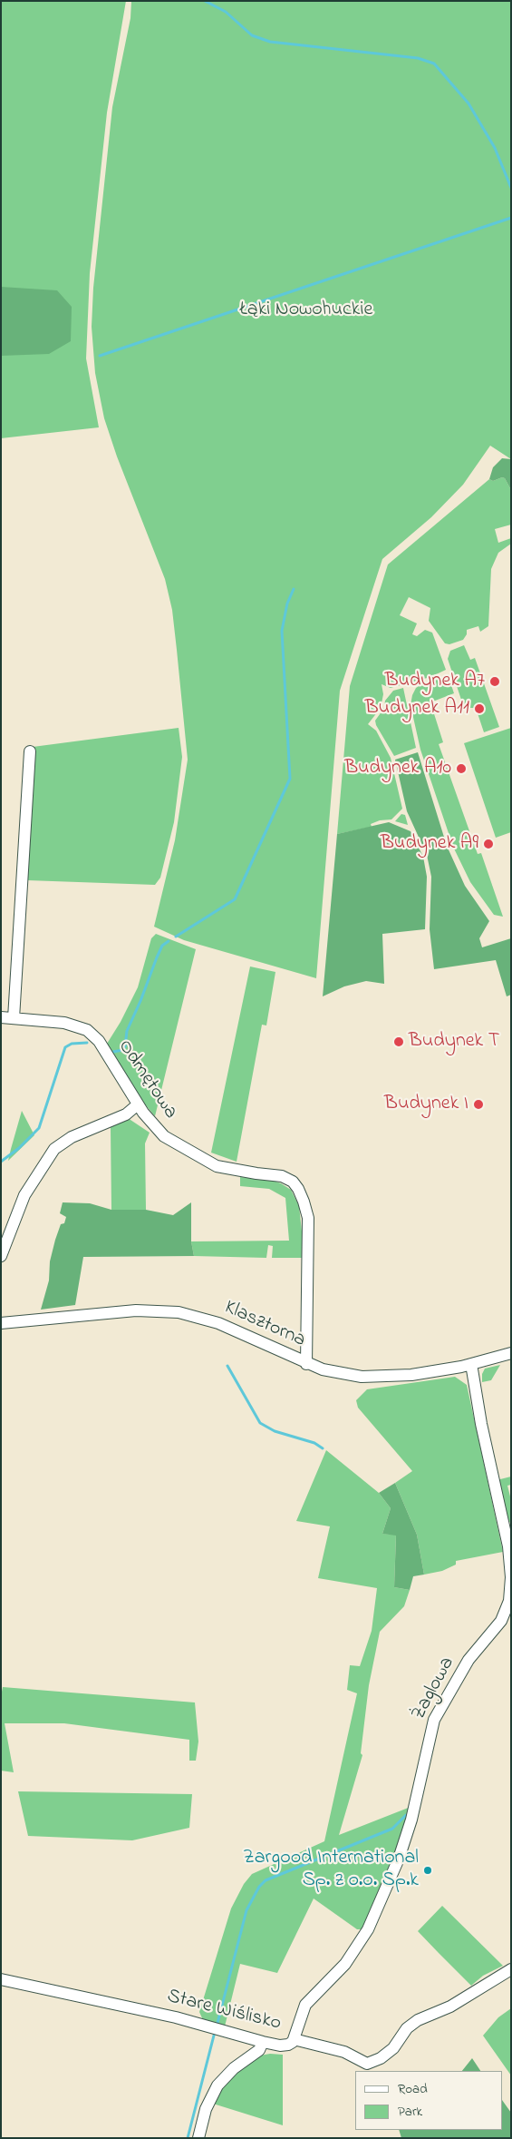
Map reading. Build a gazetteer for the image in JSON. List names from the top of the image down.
{
  "streets": {
    "street": [
      "Odmętowa",
      "Klasztorna",
      "Żaglowa",
      "Stare Wiślisko"
    ]
  },
  "crossings": [
    ["Odmętowa", "Klasztorna"],
    ["Klasztorna", "Żaglowa"],
    ["Żaglowa", "Stare Wiślisko"]
  ],
  "parks": ["Łąki Nowohuckie"],
  "places": [
    "Budynek A7",
    "Budynek A11",
    "Budynek A10",
    "Budynek A9",
    "Budynek T",
    "Budynek I",
    "Zargood International Sp. z o.o. Sp.k"
  ],
  "legend": ["Road", "Park"]
}
